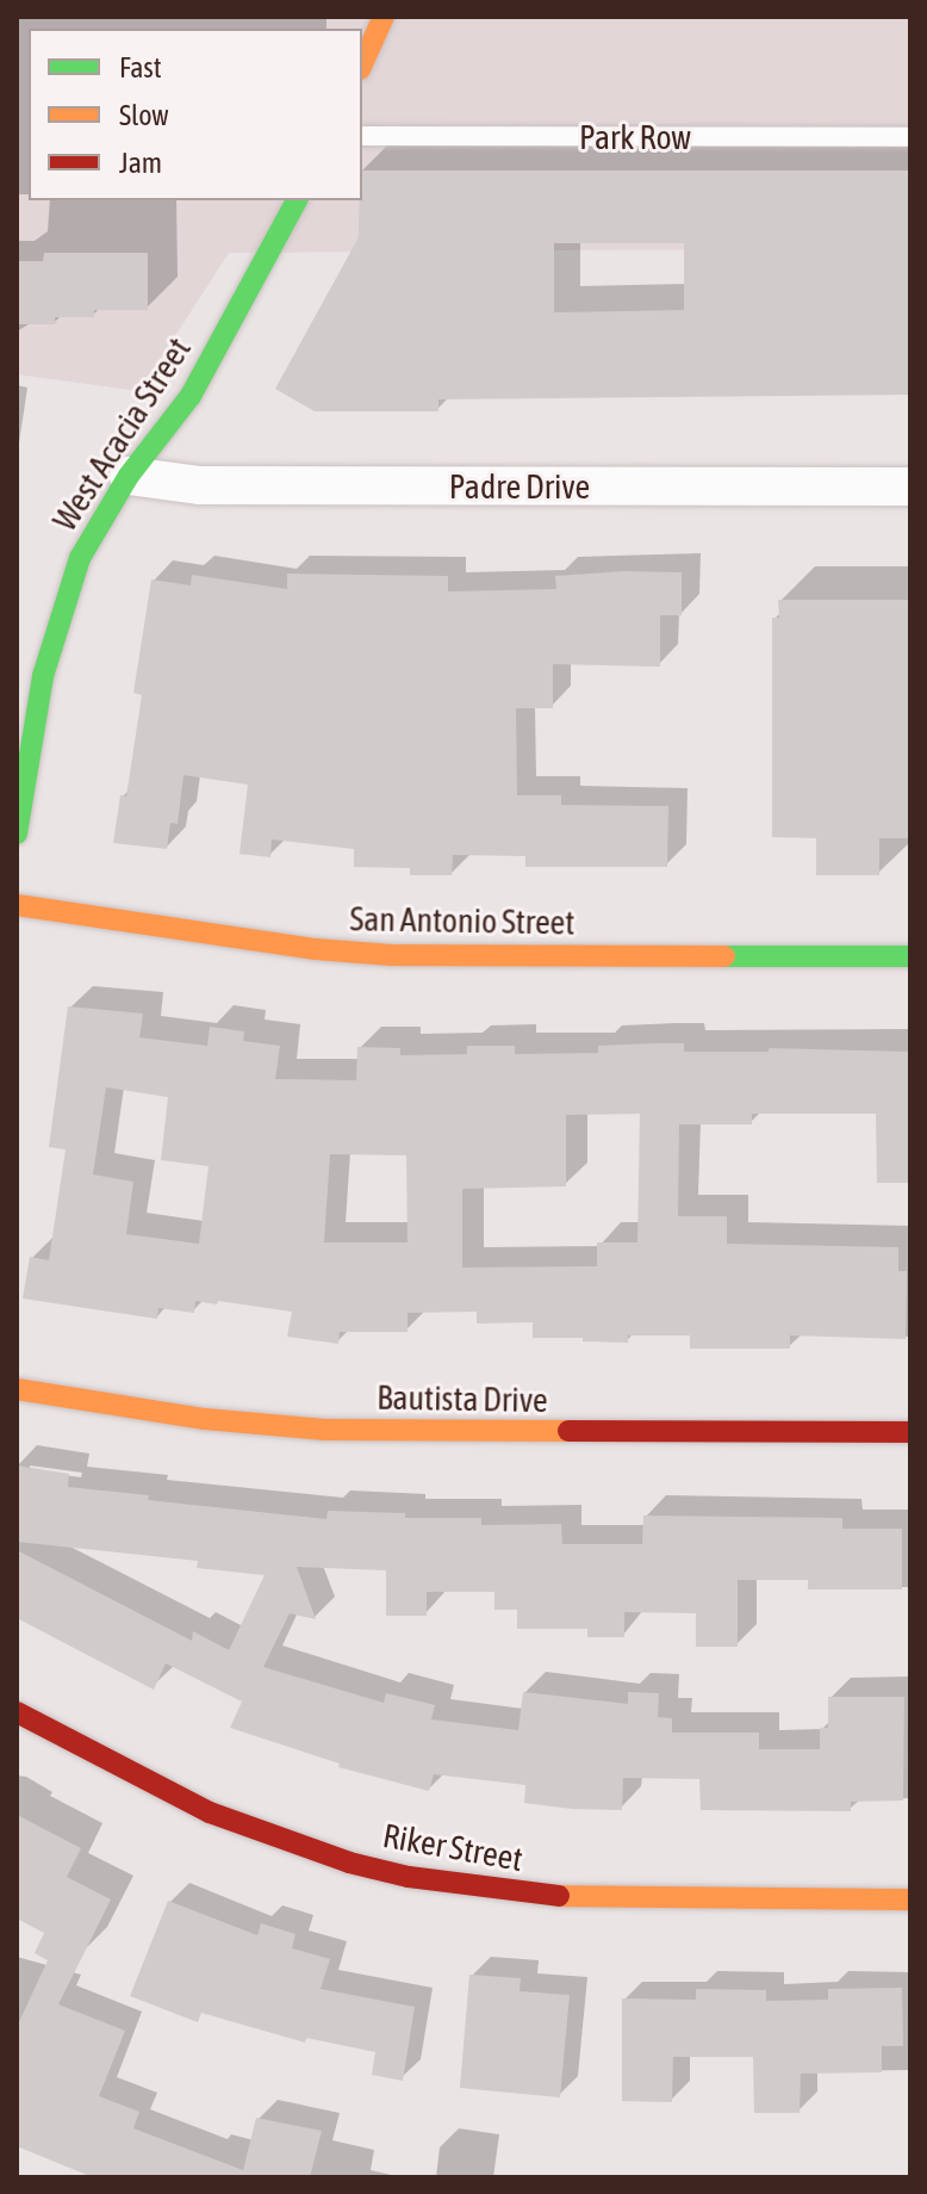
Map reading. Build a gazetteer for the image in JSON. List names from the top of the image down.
{
  "streets": {
    "street": [
      "West Acacia Street",
      "Padre Drive",
      "San Antonio Street",
      "Bautista Drive",
      "Riker Street"
    ],
    "lane": ["Park Row"]
  },
  "crossings": [
    ["West Acacia Street", "Padre Drive"]
  ],
  "legend": ["Fast", "Slow", "Jam"]
}
